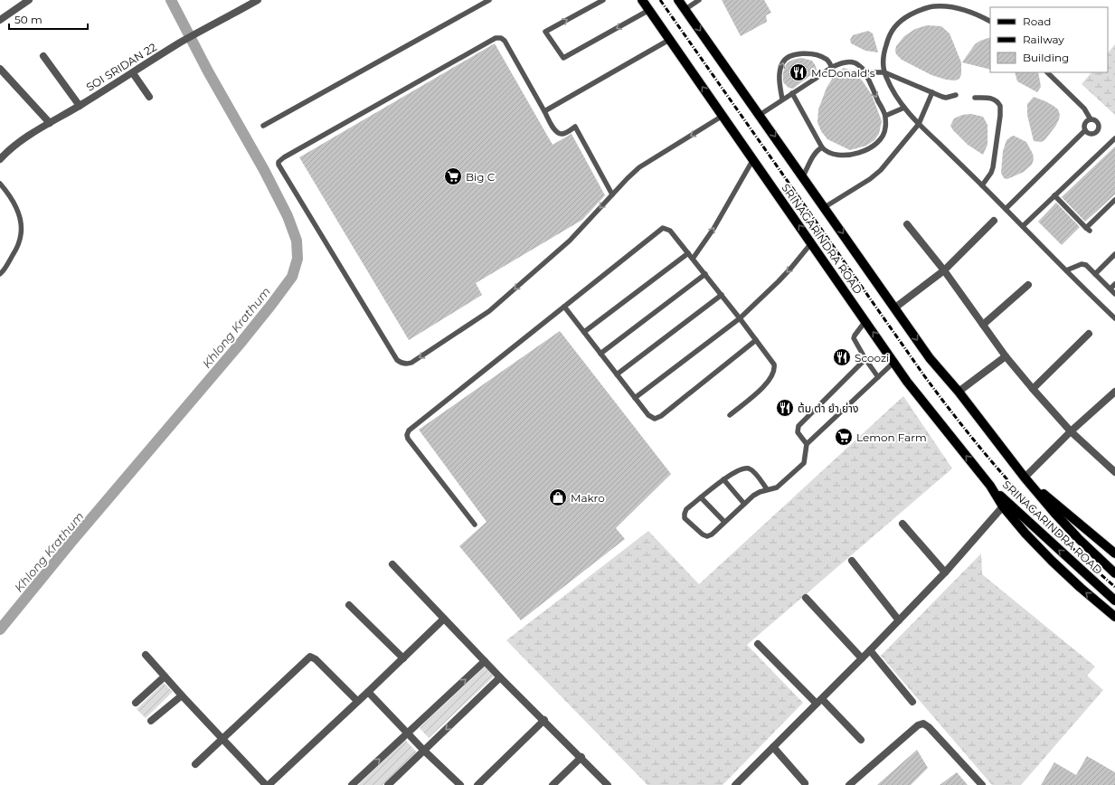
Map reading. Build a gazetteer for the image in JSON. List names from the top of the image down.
{
  "streets": {
    "main road": ["SRINAGARINDRA ROAD"],
    "street": ["SOI SRIDAN 22"]
  },
  "water": ["Khlong Krathum"],
  "places": {
    "restaurant": ["McDonald's", "Scoozi", "ต้ม ตำ ยำ ย่าง"],
    "supermarket": ["Big C", "Lemon Farm"],
    "shop": ["Makro"]
  },
  "legend": ["Road", "Railway", "Building"],
  "scale_bar": "50 m"
}
